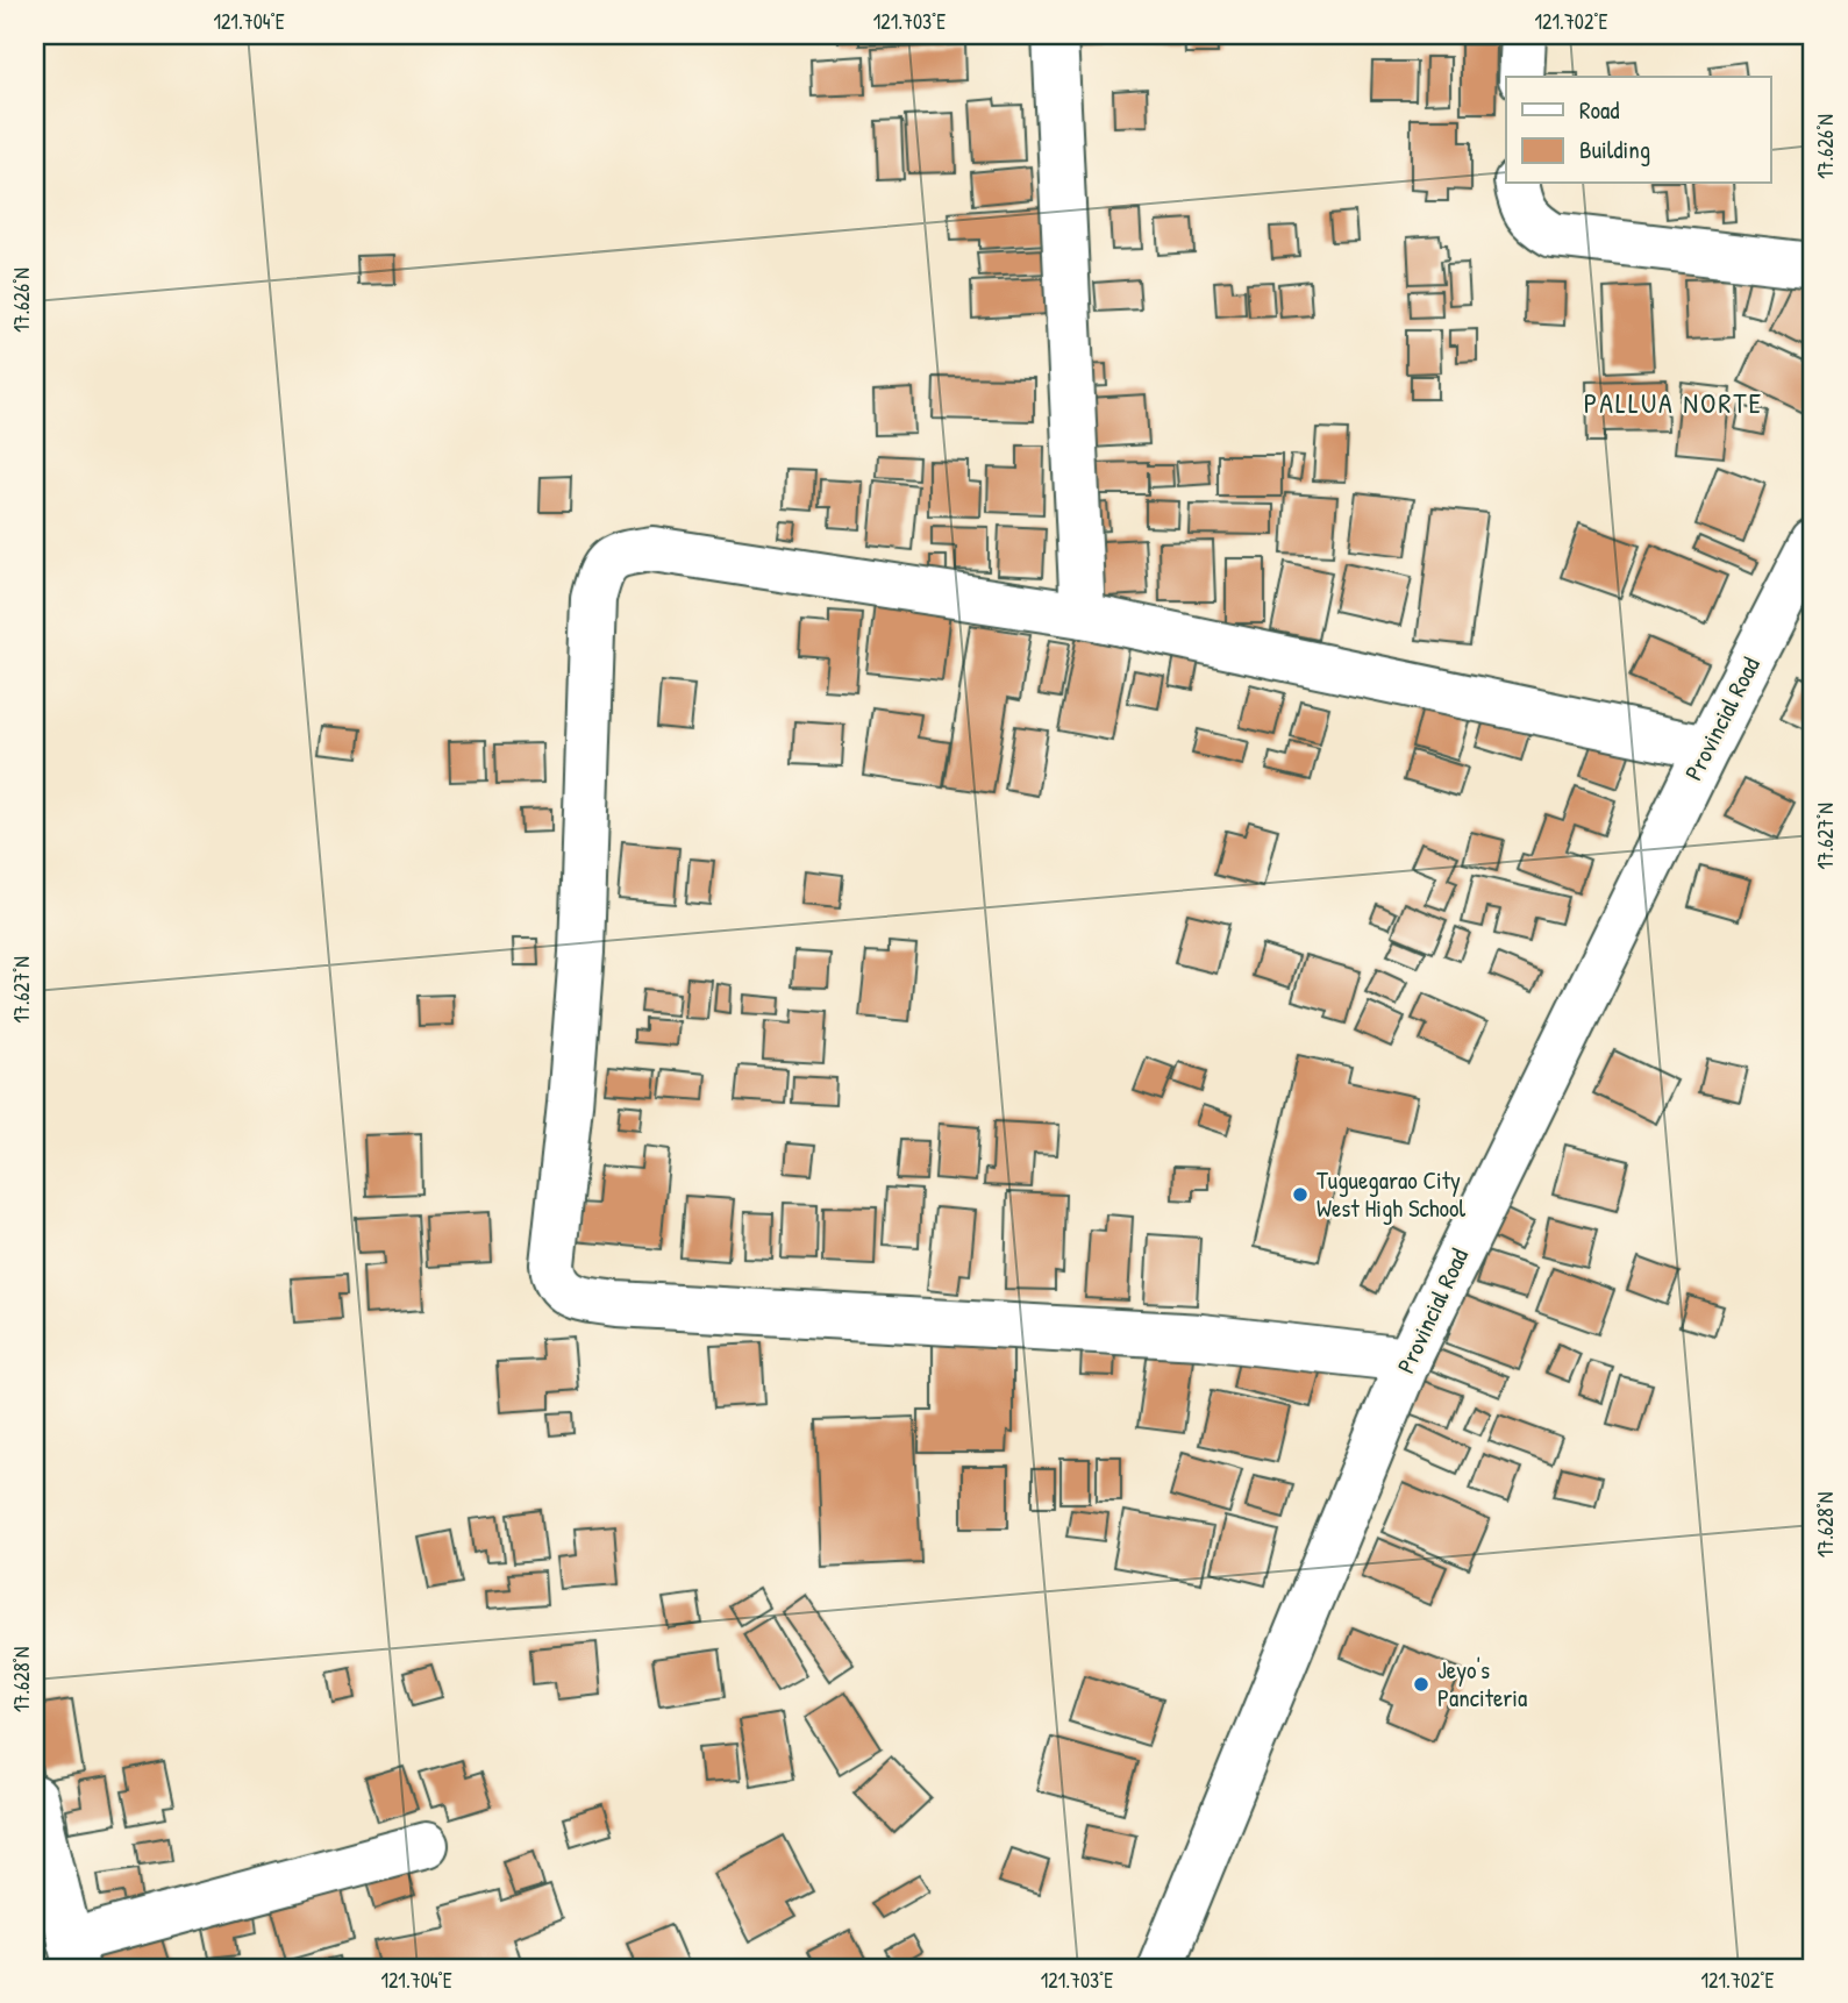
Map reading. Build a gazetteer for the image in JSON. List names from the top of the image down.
{
  "streets": {
    "street": ["Provincial Road"]
  },
  "districts": ["PALLUA NORTE"],
  "places": ["Tuguegarao City West High School", "Jeyo's Panciteria"],
  "legend": ["Road", "Building"],
  "coordinates": [
    "121.704°E",
    "121.703°E",
    "121.702°E",
    "17.626°N",
    "17.627°N",
    "17.628°N"
  ]
}
